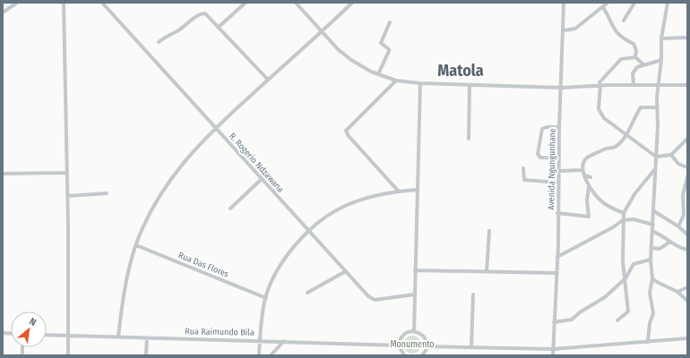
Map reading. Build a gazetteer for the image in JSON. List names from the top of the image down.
{
  "streets": {
    "street": [
      "R. Rogerio Ndzawana",
      "Avenida Ngungunhane",
      "Rua Das Flores",
      "Rua Raimundo Bila"
    ]
  },
  "districts": ["Matola"],
  "parks": ["Monumento"],
  "north": "top right"
}
